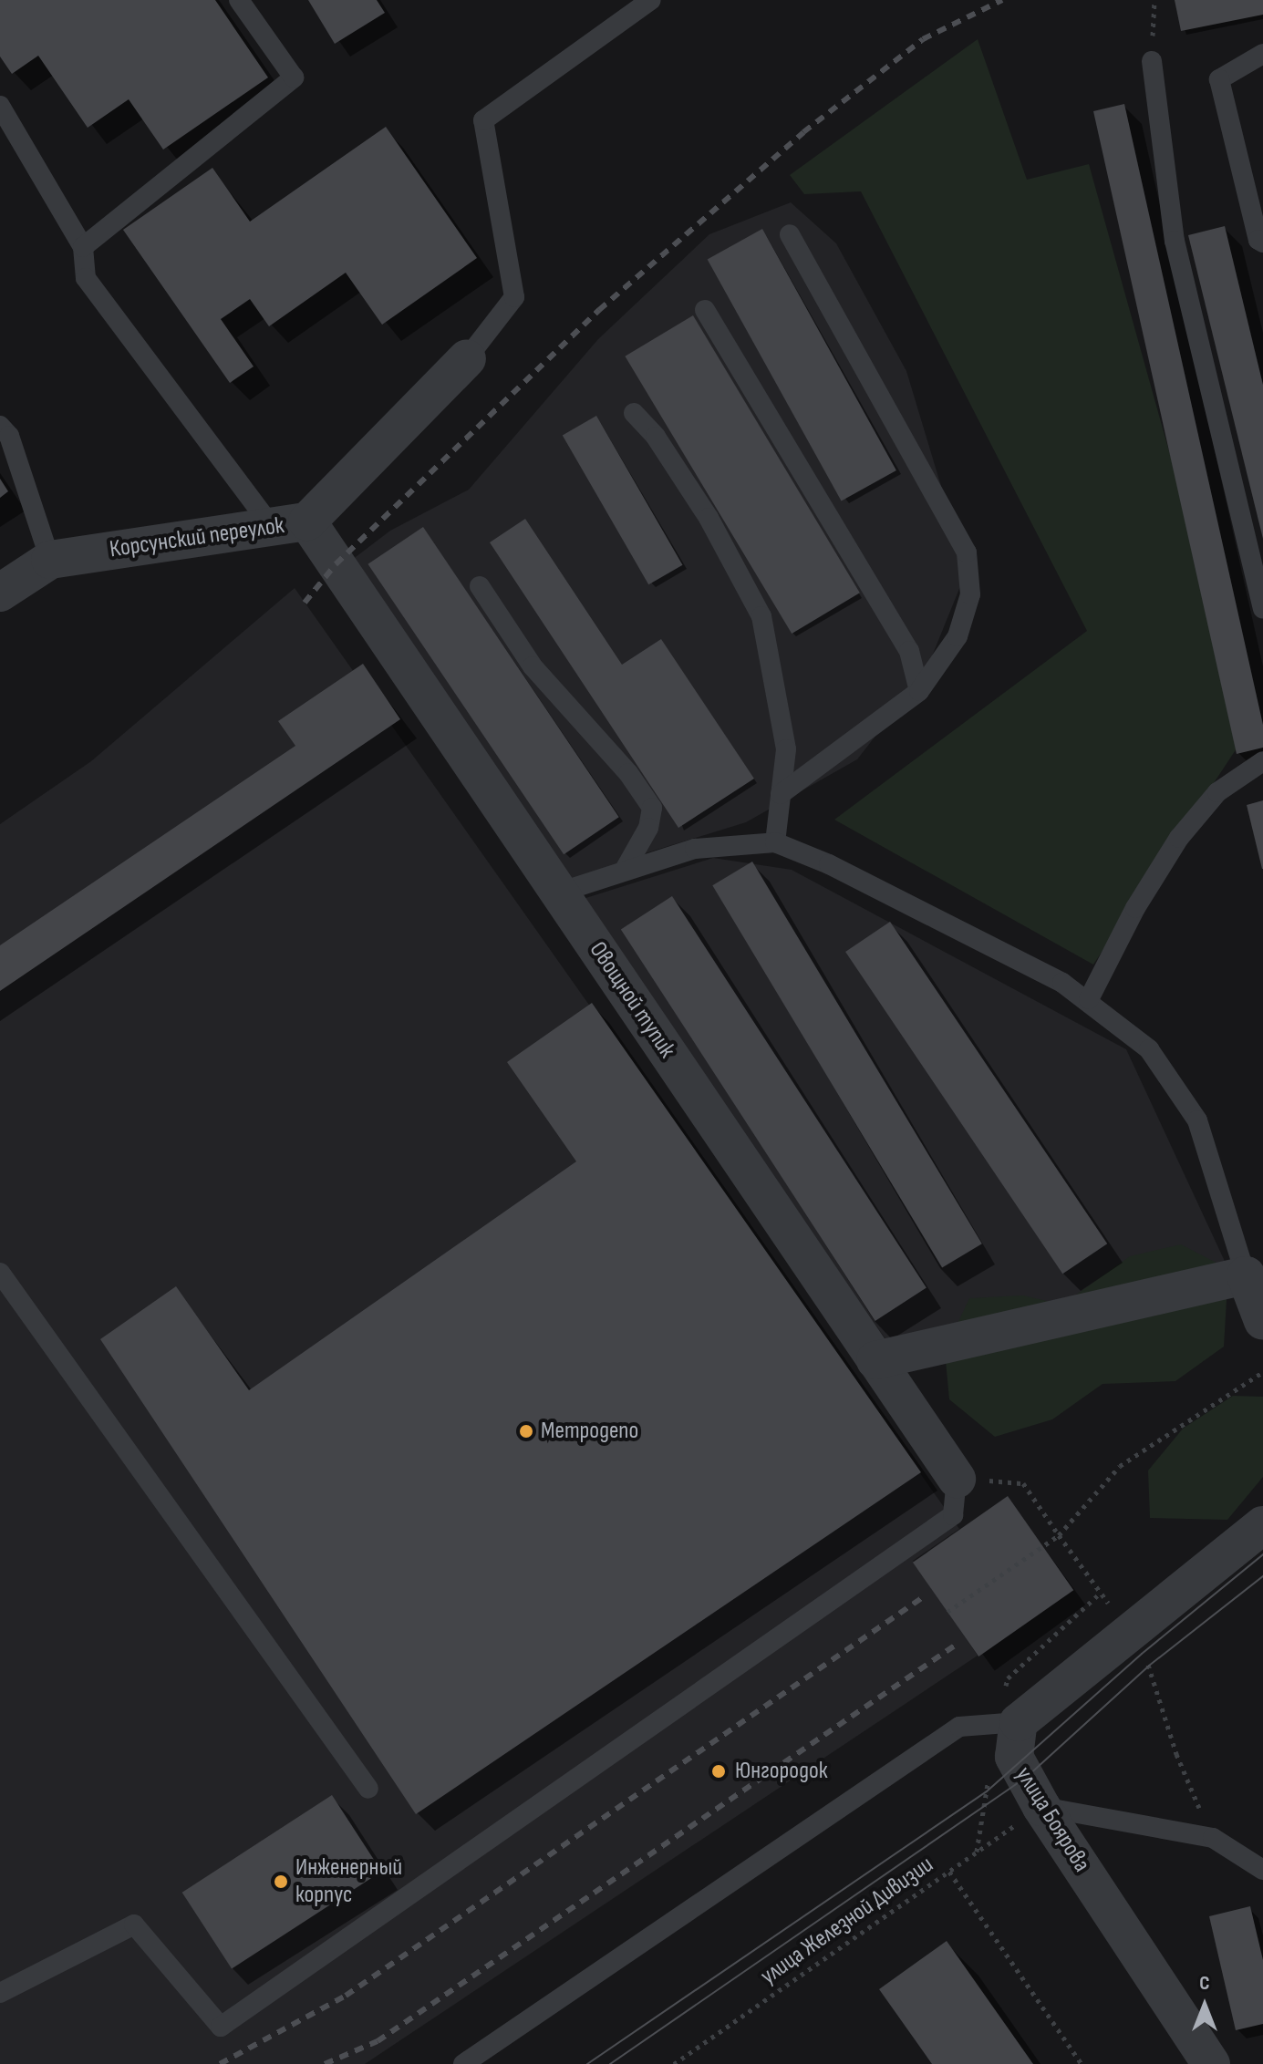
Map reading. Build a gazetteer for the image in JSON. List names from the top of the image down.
{
  "streets": {
    "street": ["Корсунский переулок", "Овощной тупик", "улица Боярова"],
    "path": ["улица Железной Дивизии"]
  },
  "crossings": [
    ["Корсунский переулок", "Овощной тупик"],
    ["улица Боярова", "улица Железной Дивизии"]
  ],
  "places": ["Метродепо", "Юнгородок", "Инженерный корпус"],
  "north": "top"
}
